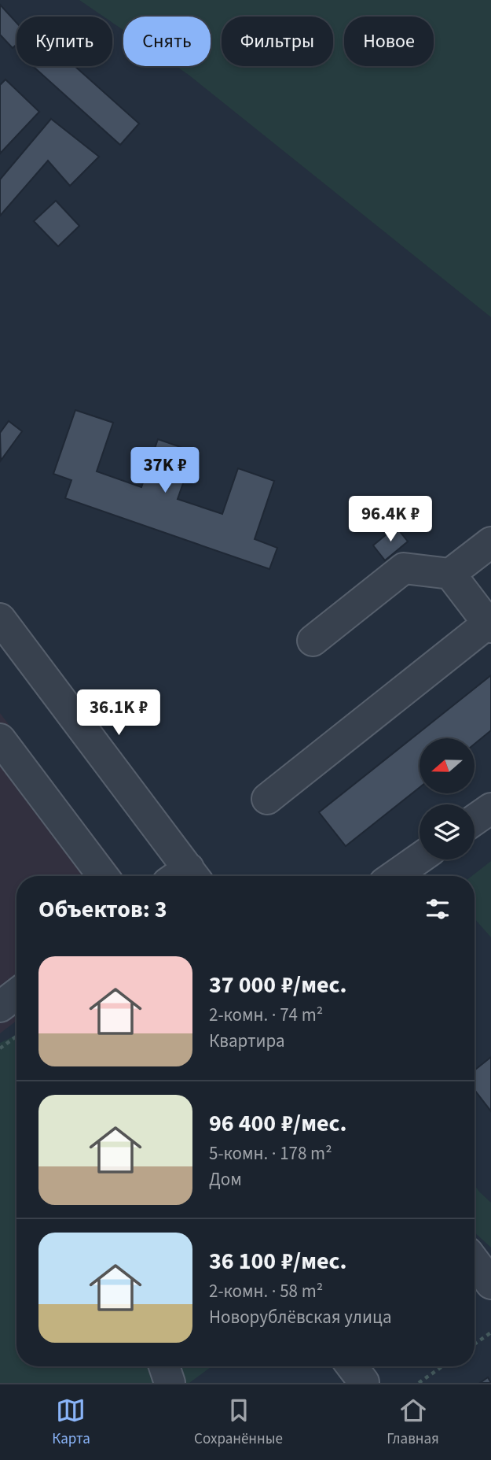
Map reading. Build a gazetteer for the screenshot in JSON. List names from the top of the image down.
{
  "north": "left",
  "page": {
    "chip": [
      "Купить",
      "Снять",
      "Фильтры",
      "Новое"
    ],
    "price": ["37K ₽", "96.4K ₽", "36.1K ₽"],
    "heading": "Объектов: 3",
    "list": [
      {
        "name": "37 000 ₽/мес.",
        "note": "2-комн. · 74 m² · Квартира"
      },
      {
        "name": "96 400 ₽/мес.",
        "note": "5-комн. · 178 m² · Дом"
      },
      {
        "name": "36 100 ₽/мес.",
        "note": "2-комн. · 58 m² · Новорублёвская улица"
      }
    ],
    "tabs": ["Карта", "Сохранённые", "Главная"]
  }
}
